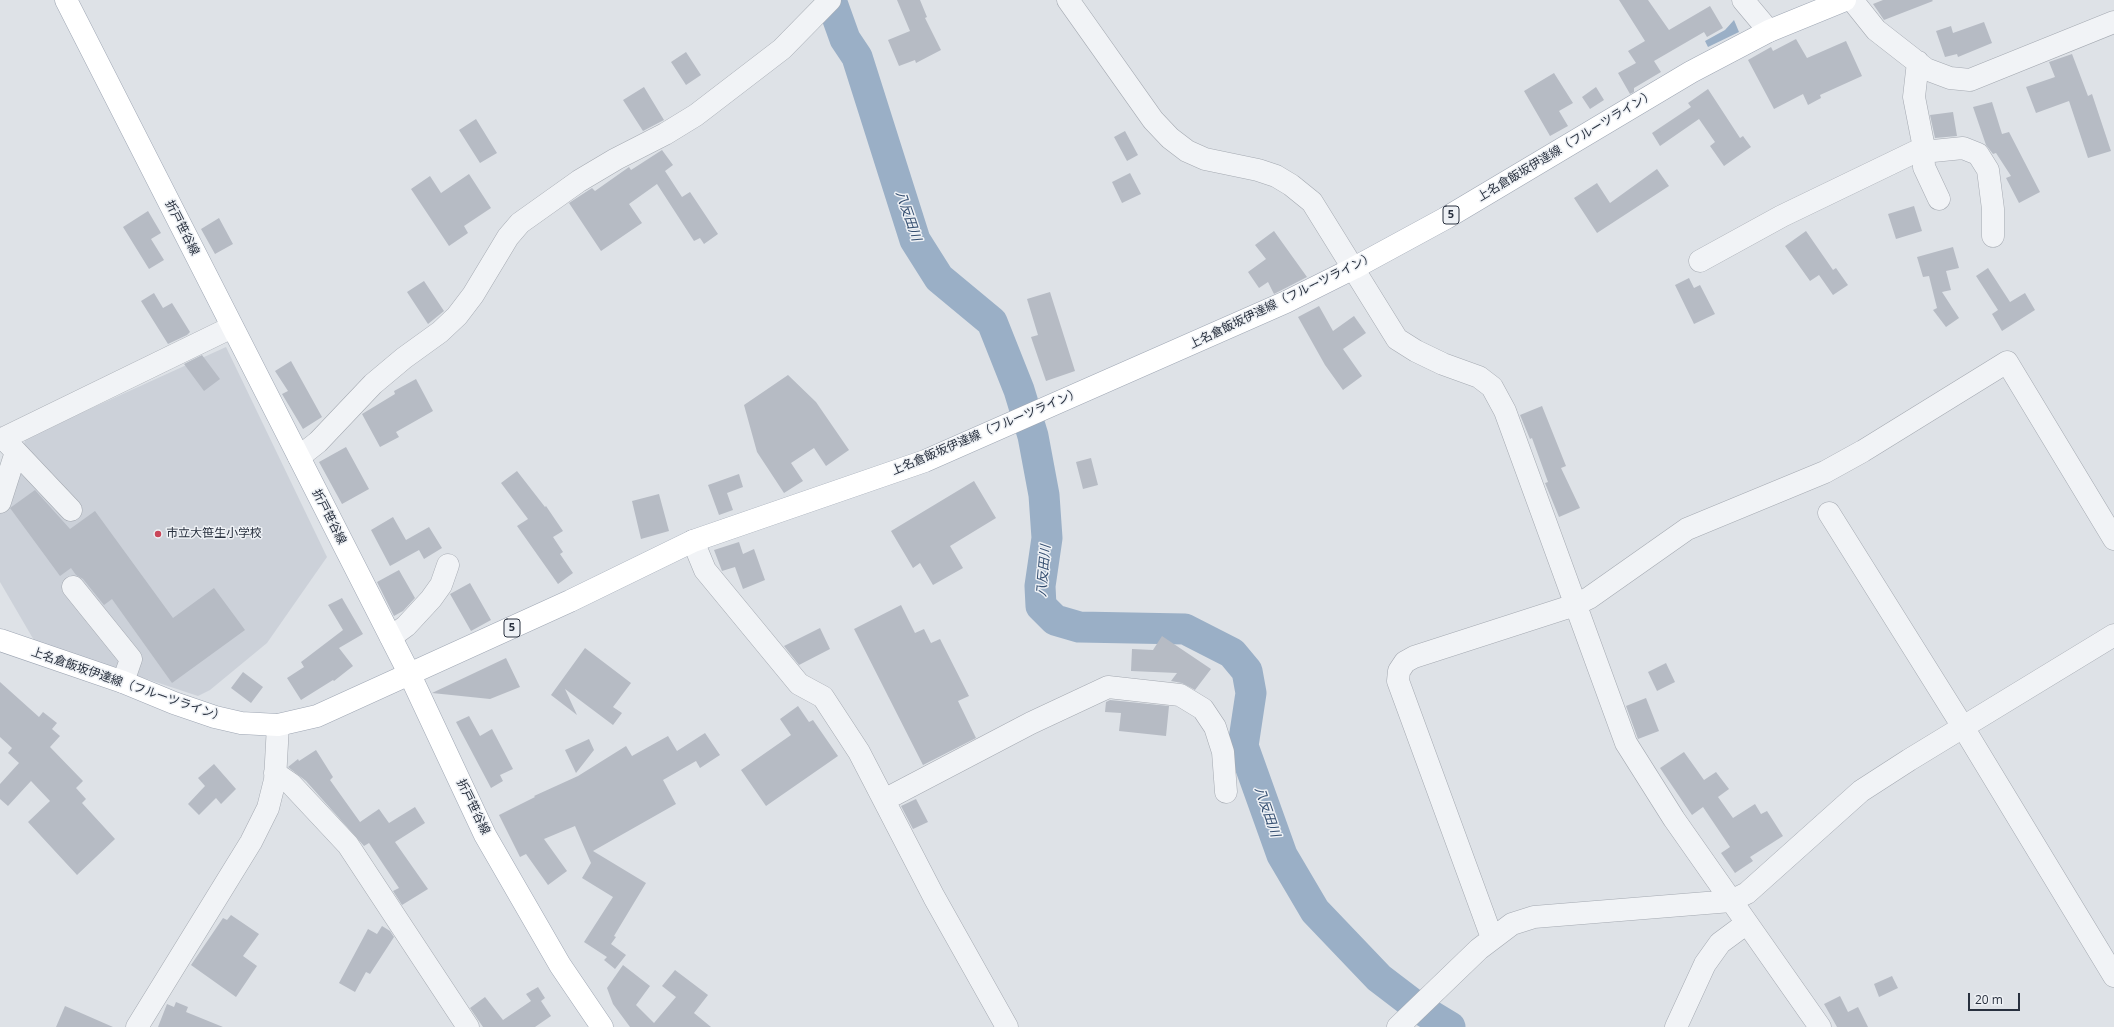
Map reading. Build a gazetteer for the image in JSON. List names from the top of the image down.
{
  "streets": {
    "main road": ["上名倉飯坂伊達線（フルーツライン）", "5", "折戸笹谷線"]
  },
  "crossings": [
    ["上名倉飯坂伊達線（フルーツライン）", "折戸笹谷線"]
  ],
  "water": ["八反田川"],
  "places": ["市立大笹生小学校"],
  "scale_bar": "20 m"
}
